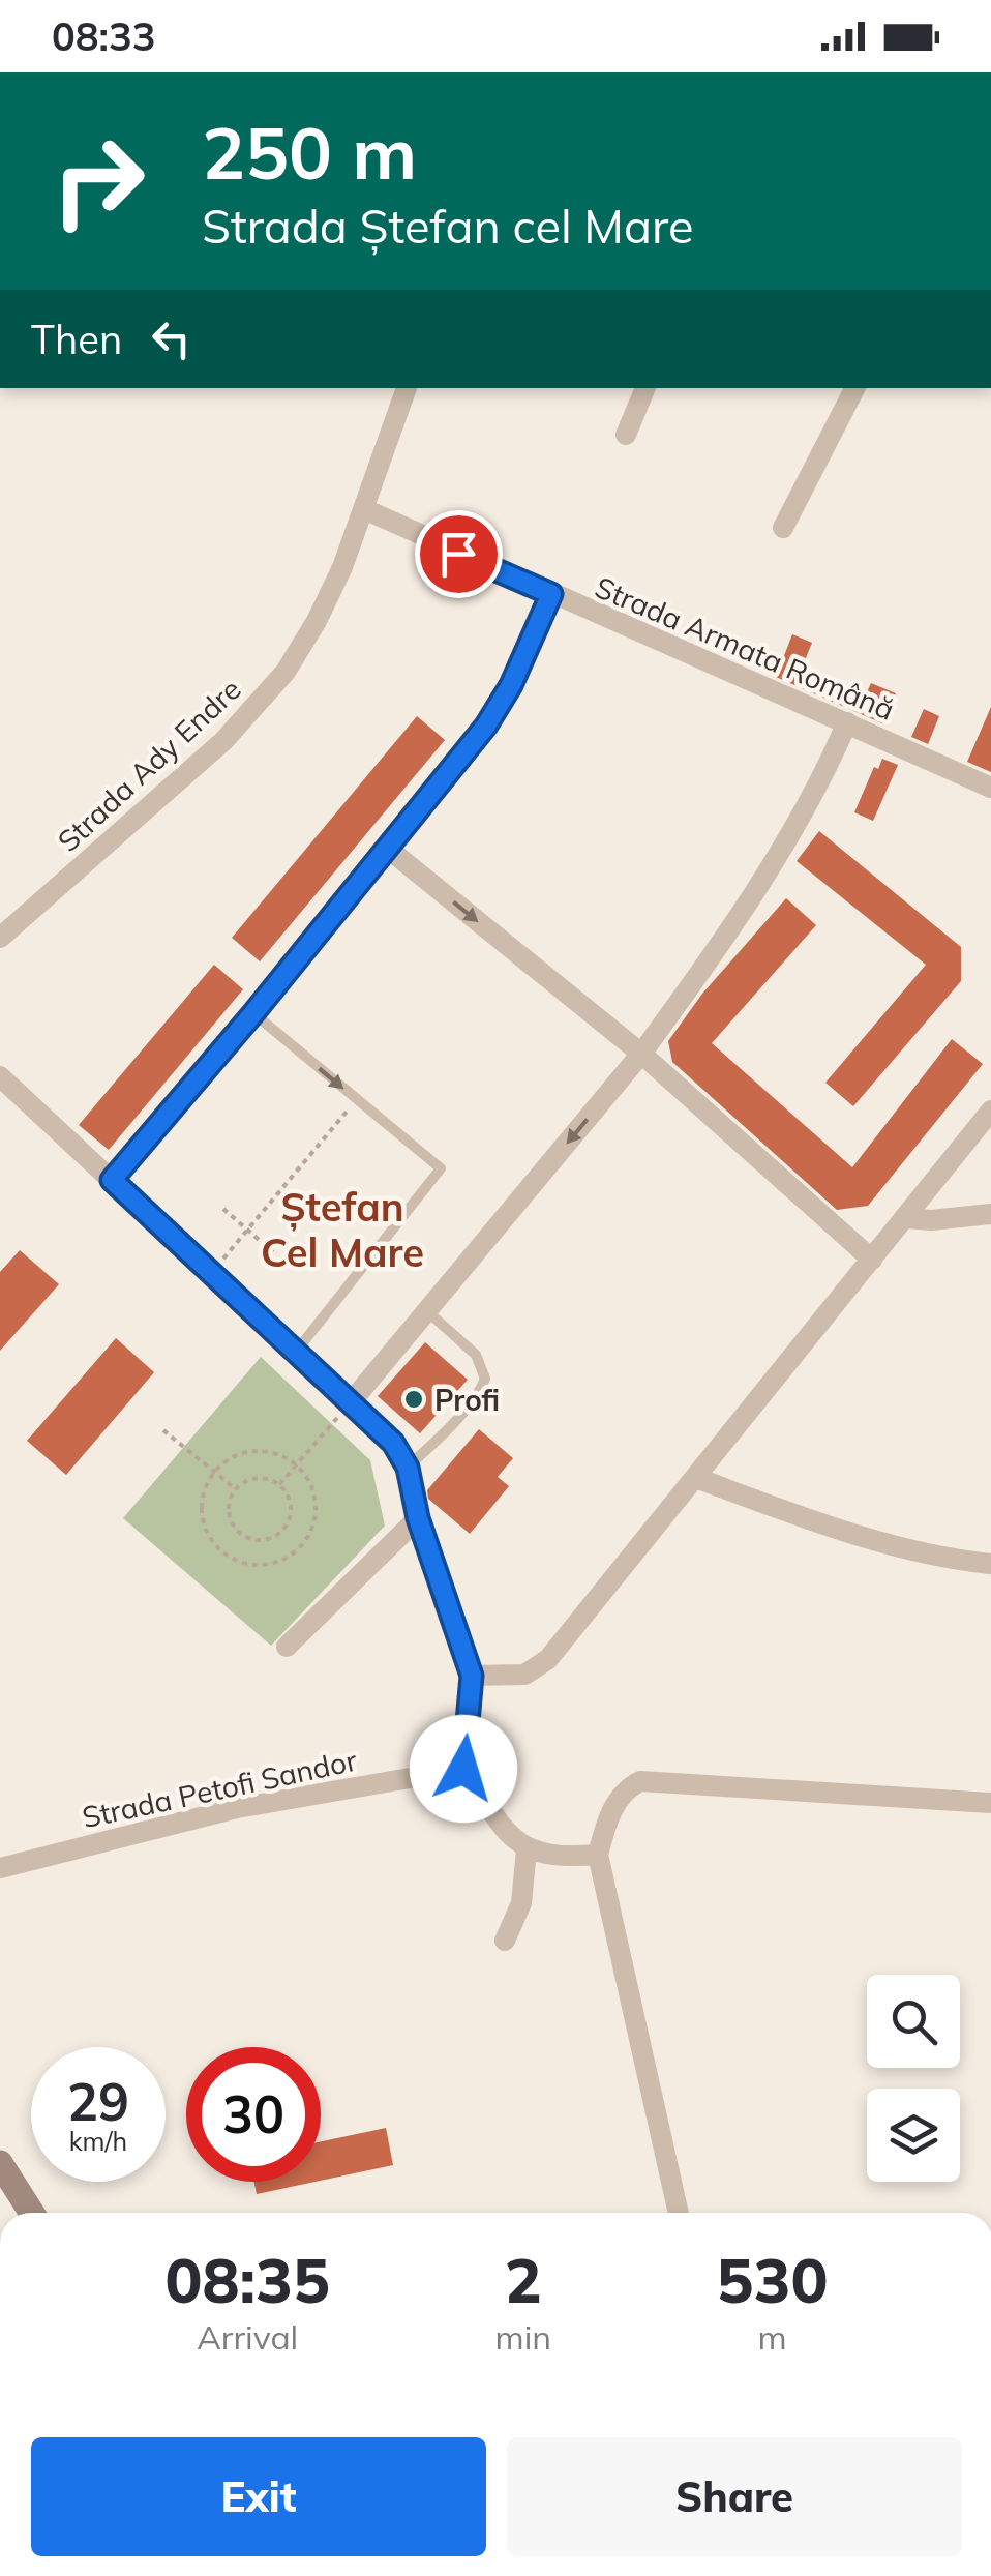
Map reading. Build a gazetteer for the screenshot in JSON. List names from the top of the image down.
{
  "streets": {
    "street": ["Strada Armata Română", "Strada Ady Endre", "Strada Petofi Sandor"]
  },
  "crossings": [
    ["Strada Armata Română", "Strada Ady Endre"]
  ],
  "districts": ["Ștefan Cel Mare"],
  "places": ["Profi"],
  "page": {
    "status": "08:33",
    "turn": ["250 m", "Strada Ștefan cel Mare"],
    "then": "Then",
    "speed": "29 km/h",
    "limit": "30",
    "eta": [
      "08:35",
      "Arrival",
      "2",
      "min",
      "530",
      "m"
    ],
    "buttons": ["Exit", "Share"]
  }
}
